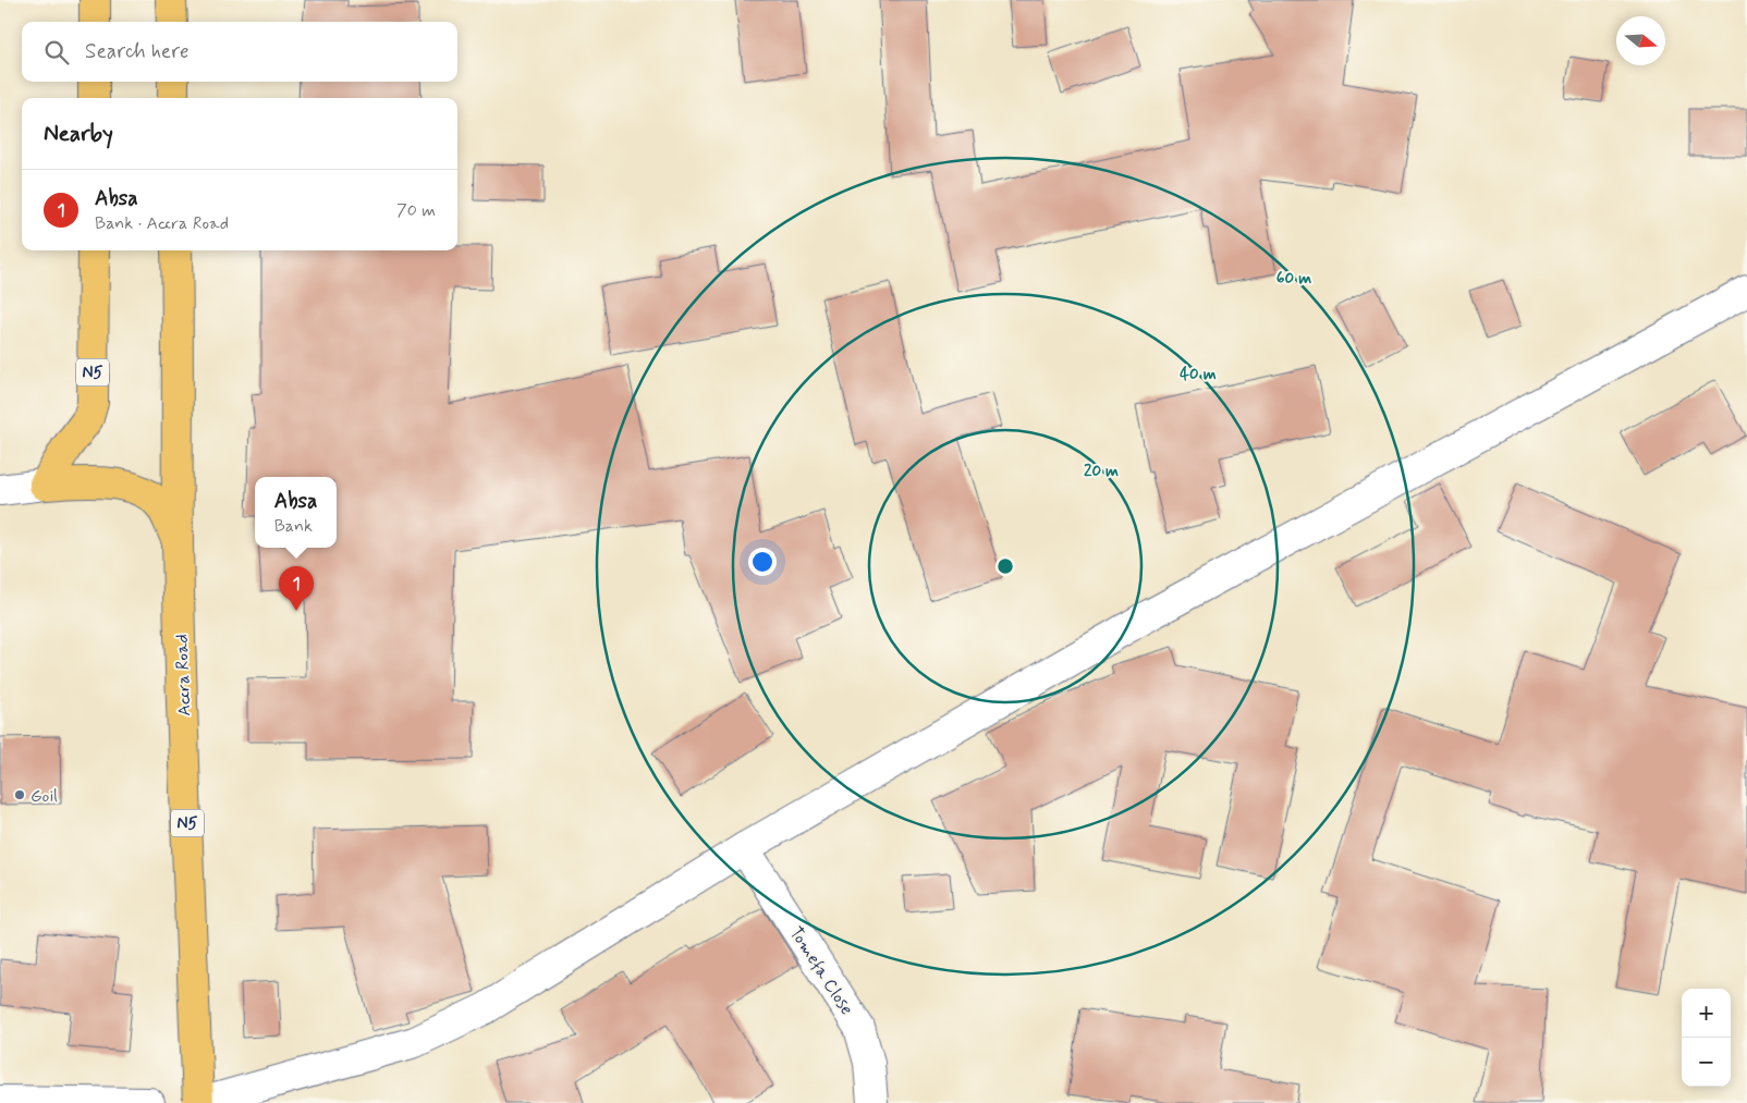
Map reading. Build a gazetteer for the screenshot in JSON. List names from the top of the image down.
{
  "streets": {
    "main road": ["N5", "Accra Road"],
    "street": ["Tomefa Close"]
  },
  "crossings": [
    ["N5", "Accra Road"]
  ],
  "places": ["Goil"],
  "north": "right",
  "page": {
    "search": "Search here",
    "heading": "Nearby",
    "list": [
      {
        "mark": "1",
        "name": "Absa",
        "note": "Bank · Accra Road",
        "value": "70 m"
      }
    ],
    "popup": ["Absa", "Bank"],
    "pins": "1",
    "map_buttons": ["+", "−"]
  },
  "rings": ["60 m", "40 m", "20 m"]
}
